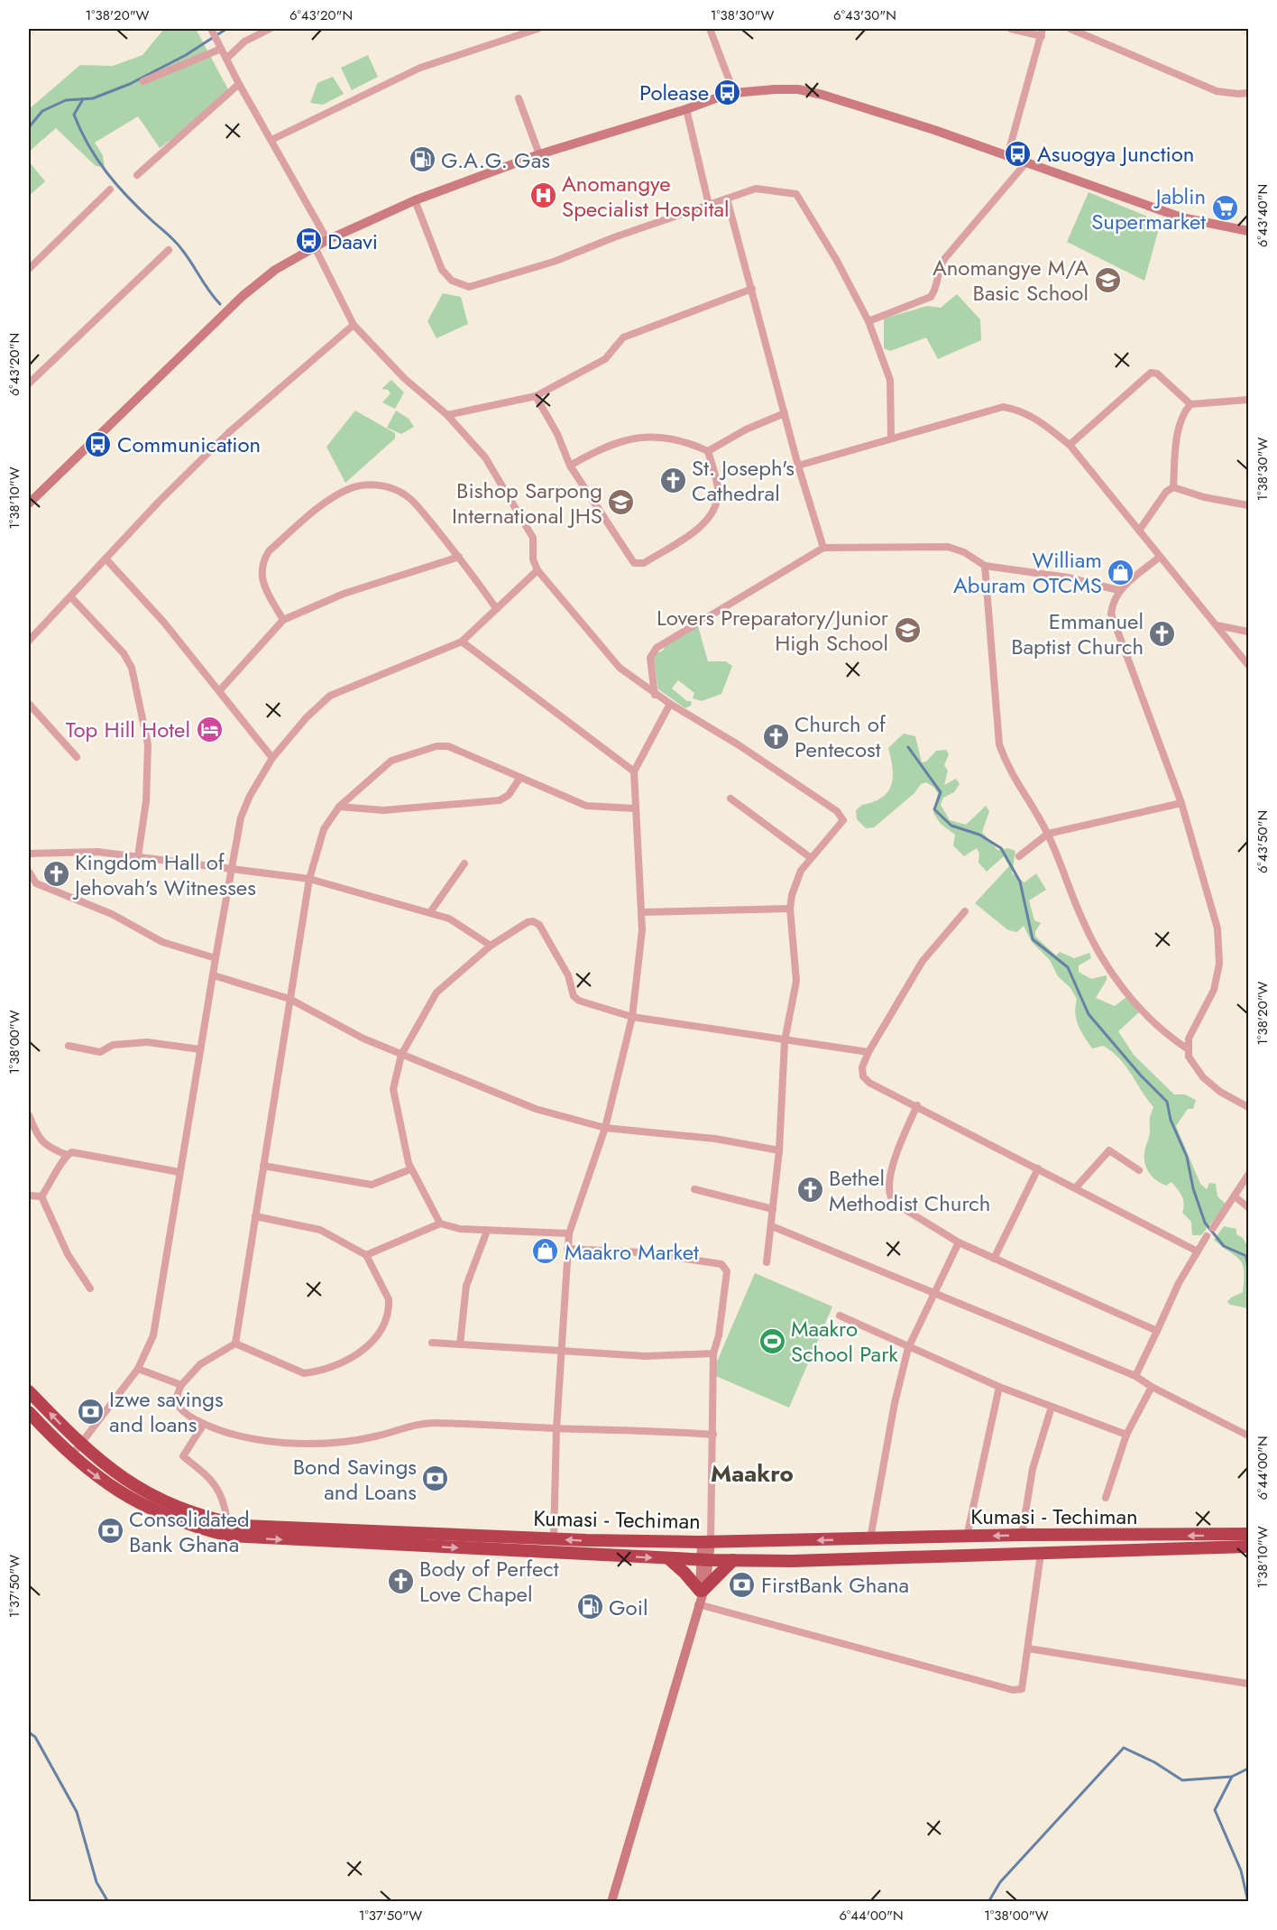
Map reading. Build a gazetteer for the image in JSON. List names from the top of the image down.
{
  "streets": {
    "highway": ["Kumasi - Techiman"]
  },
  "districts": ["Maakro"],
  "places": {
    "bus stop": [
      "Polease",
      "Asuogya Junction",
      "Daavi",
      "Communication"
    ],
    "fuel station": ["G.A.G. Gas", "Goil"],
    "hospital": ["Anomangye Specialist Hospital"],
    "supermarket": ["Jablin Supermarket"],
    "school or university": ["Anomangye M/A Basic School", "Bishop Sarpong International JHS", "Lovers Preparatory/Junior High School"],
    "church": [
      "St. Joseph's Cathedral",
      "Emmanuel Baptist Church",
      "Church of Pentecost",
      "Kingdom Hall of Jehovah's Witnesses",
      "Bethel Methodist Church",
      "Body of Perfect Love Chapel"
    ],
    "shop": ["William Aburam OTCMS", "Maakro Market"],
    "hotel": ["Top Hill Hotel"],
    "sports": ["Maakro School Park"],
    "bank": [
      "Izwe savings and loans",
      "Bond Savings and Loans",
      "Consolidated Bank Ghana",
      "FirstBank Ghana"
    ]
  },
  "coordinates": [
    "1°38'20\"W",
    "6°43'20\"N",
    "1°38'30\"W",
    "6°43'30\"N",
    "6°43'40\"N",
    "1°38'10\"W",
    "6°43'50\"N",
    "1°38'00\"W",
    "6°44'00\"N",
    "1°37'50\"W"
  ]
}
